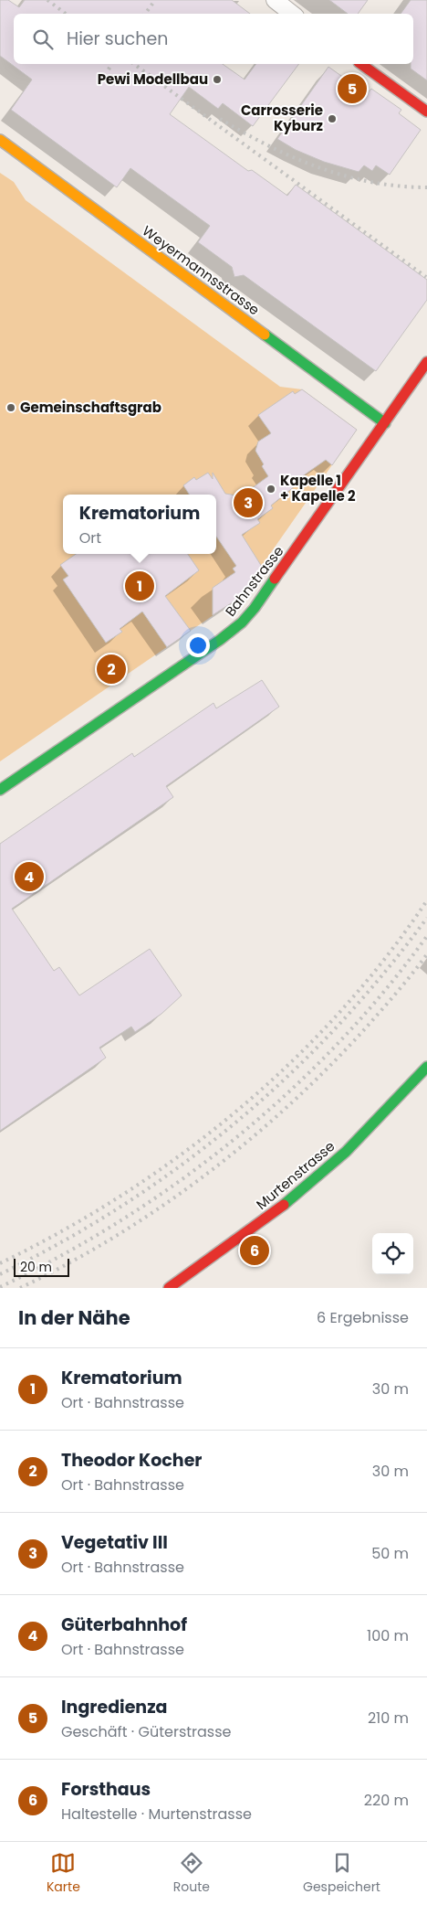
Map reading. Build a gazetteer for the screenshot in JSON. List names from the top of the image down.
{
  "streets": {
    "street": ["Weyermannsstrasse", "Bahnstrasse", "Murtenstrasse"]
  },
  "crossings": [
    ["Weyermannsstrasse", "Bahnstrasse"]
  ],
  "places": [
    "Pewi Modellbau",
    "Carrosserie Kyburz",
    "Gemeinschaftsgrab",
    "Kapelle 1 + Kapelle 2"
  ],
  "scale_bar": "20 m",
  "page": {
    "search": "Hier suchen",
    "pins": [
      "5",
      "3",
      "1",
      "2",
      "4",
      "6"
    ],
    "popup": ["Krematorium", "Ort"],
    "scale": "20 m",
    "heading": ["In der Nähe", "6 Ergebnisse"],
    "list": [
      {
        "mark": "1",
        "name": "Krematorium",
        "note": "Ort · Bahnstrasse",
        "value": "30 m"
      },
      {
        "mark": "2",
        "name": "Theodor Kocher",
        "note": "Ort · Bahnstrasse",
        "value": "30 m"
      },
      {
        "mark": "3",
        "name": "Vegetativ III",
        "note": "Ort · Bahnstrasse",
        "value": "50 m"
      },
      {
        "mark": "4",
        "name": "Güterbahnhof",
        "note": "Ort · Bahnstrasse",
        "value": "100 m"
      },
      {
        "mark": "5",
        "name": "Ingredienza",
        "note": "Geschäft · Güterstrasse",
        "value": "210 m"
      },
      {
        "mark": "6",
        "name": "Forsthaus",
        "note": "Haltestelle · Murtenstrasse",
        "value": "220 m"
      }
    ],
    "nav": ["Karte", "Route", "Gespeichert"]
  }
}
